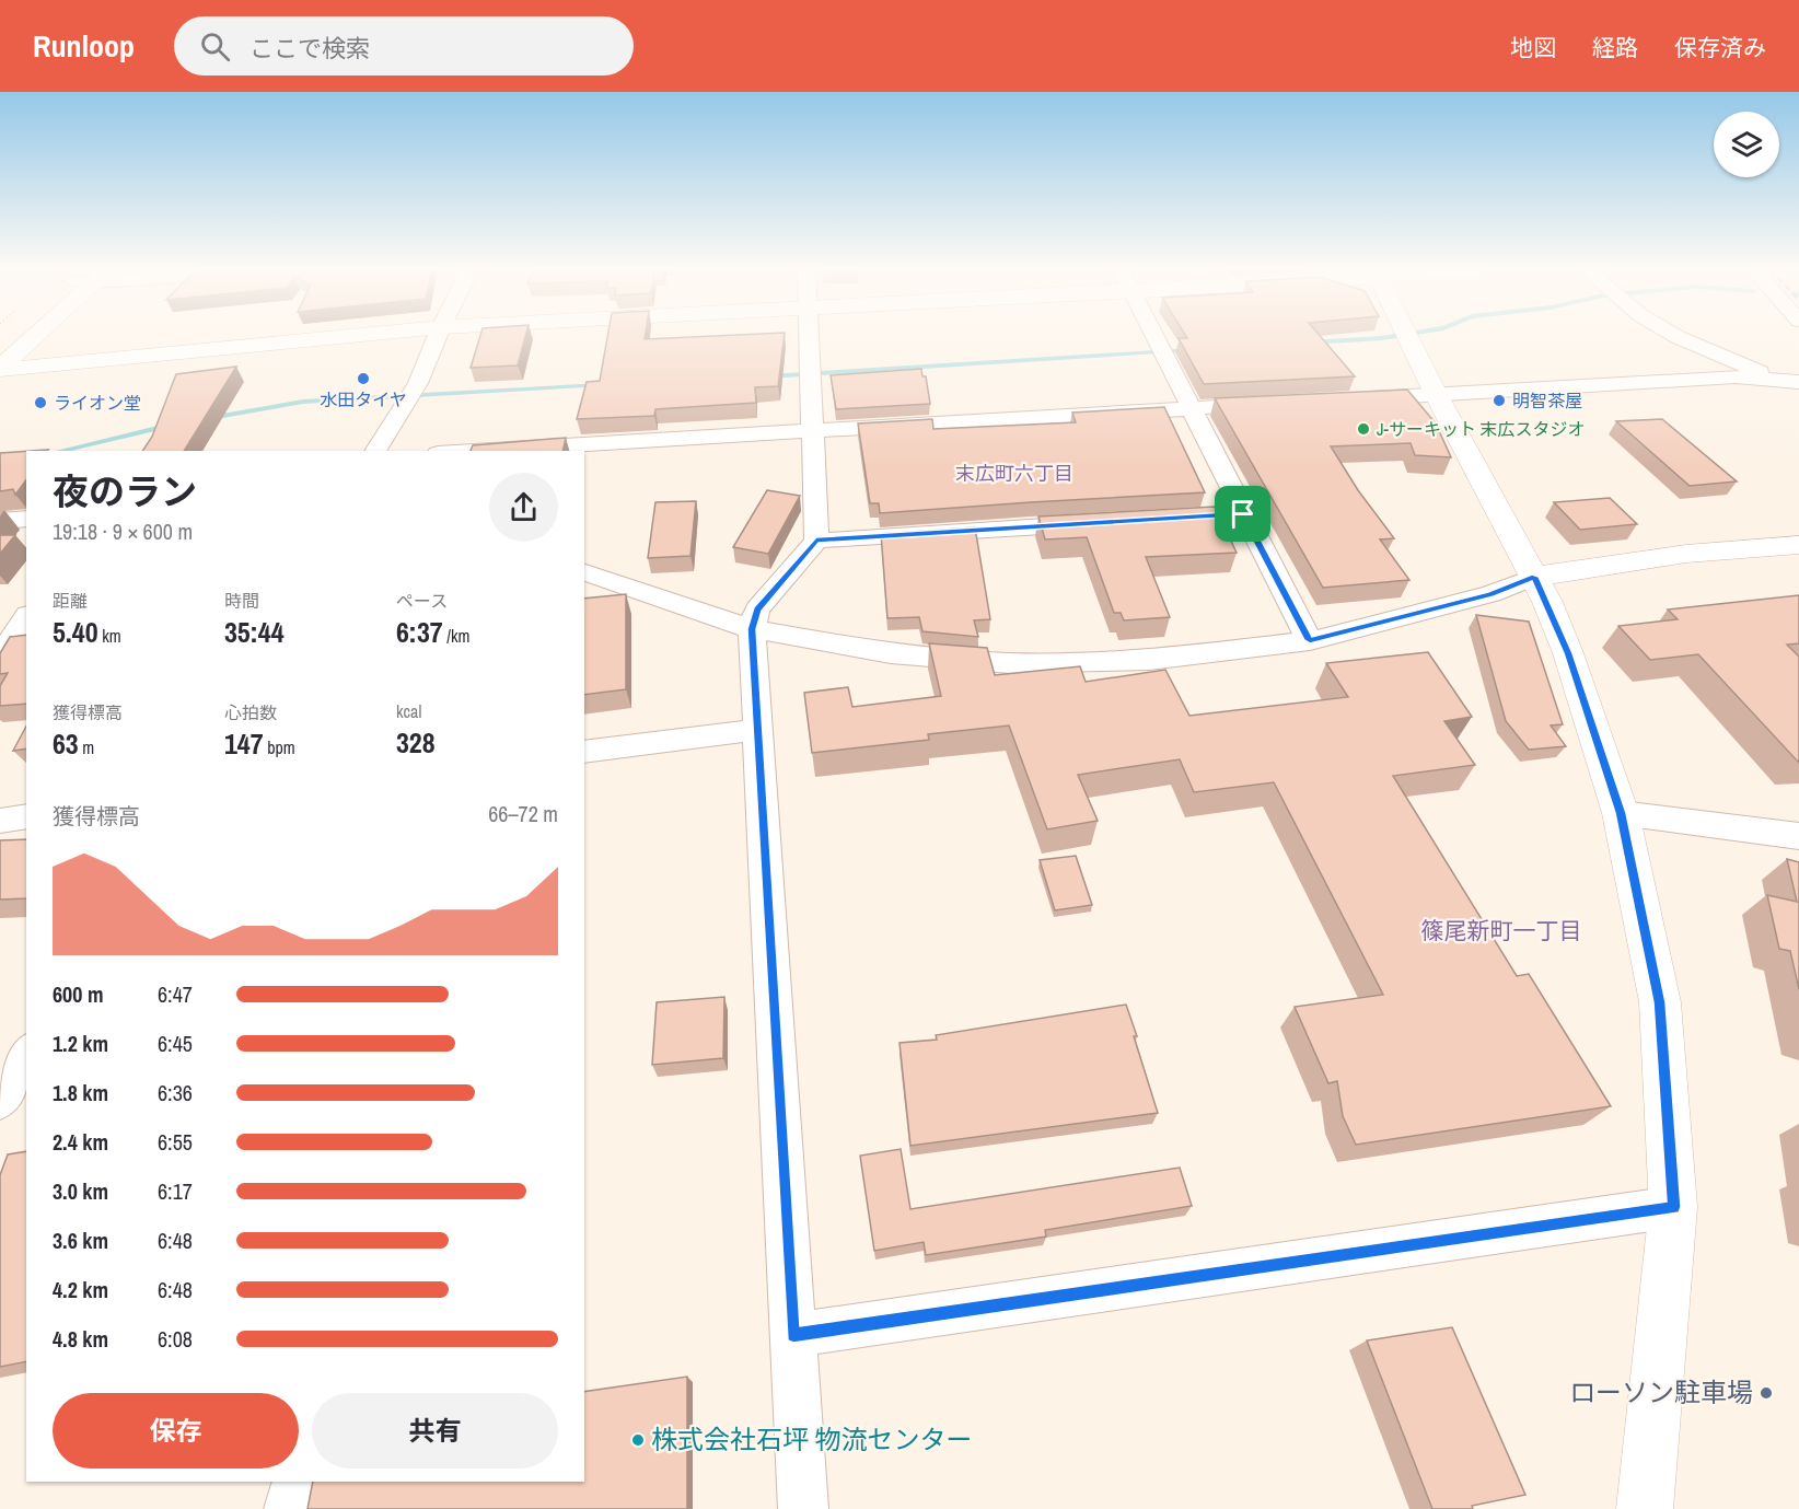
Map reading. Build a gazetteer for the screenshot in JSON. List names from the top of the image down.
{
  "districts": ["末広町六丁目", "篠尾新町一丁目"],
  "places": [
    "水田タイヤ",
    "明智茶屋",
    "ライオン堂",
    "J-サーキット 末広スタジオ",
    "ローソン駐車場",
    "株式会社石坪 物流センター"
  ],
  "page": {
    "header": "Runloop",
    "search": "ここで検索",
    "nav": ["地図", "経路", "保存済み"],
    "heading": ["夜のラン", "19:18 · 9 × 600 m"],
    "stats": [
      ["距離", "5.40 km"],
      ["時間", "35:44"],
      ["ペース", "6:37 /km"],
      ["獲得標高", "63 m"],
      ["心拍数", "147 bpm"],
      ["kcal", "328"]
    ],
    "chart": ["獲得標高", "66–72 m"],
    "list": [
      {
        "name": "600 m",
        "note": "6:47"
      },
      {
        "name": "1.2 km",
        "note": "6:45"
      },
      {
        "name": "1.8 km",
        "note": "6:36"
      },
      {
        "name": "2.4 km",
        "note": "6:55"
      },
      {
        "name": "3.0 km",
        "note": "6:17"
      },
      {
        "name": "3.6 km",
        "note": "6:48"
      },
      {
        "name": "4.2 km",
        "note": "6:48"
      },
      {
        "name": "4.8 km",
        "note": "6:08"
      }
    ],
    "buttons": ["保存", "共有"]
  }
}
